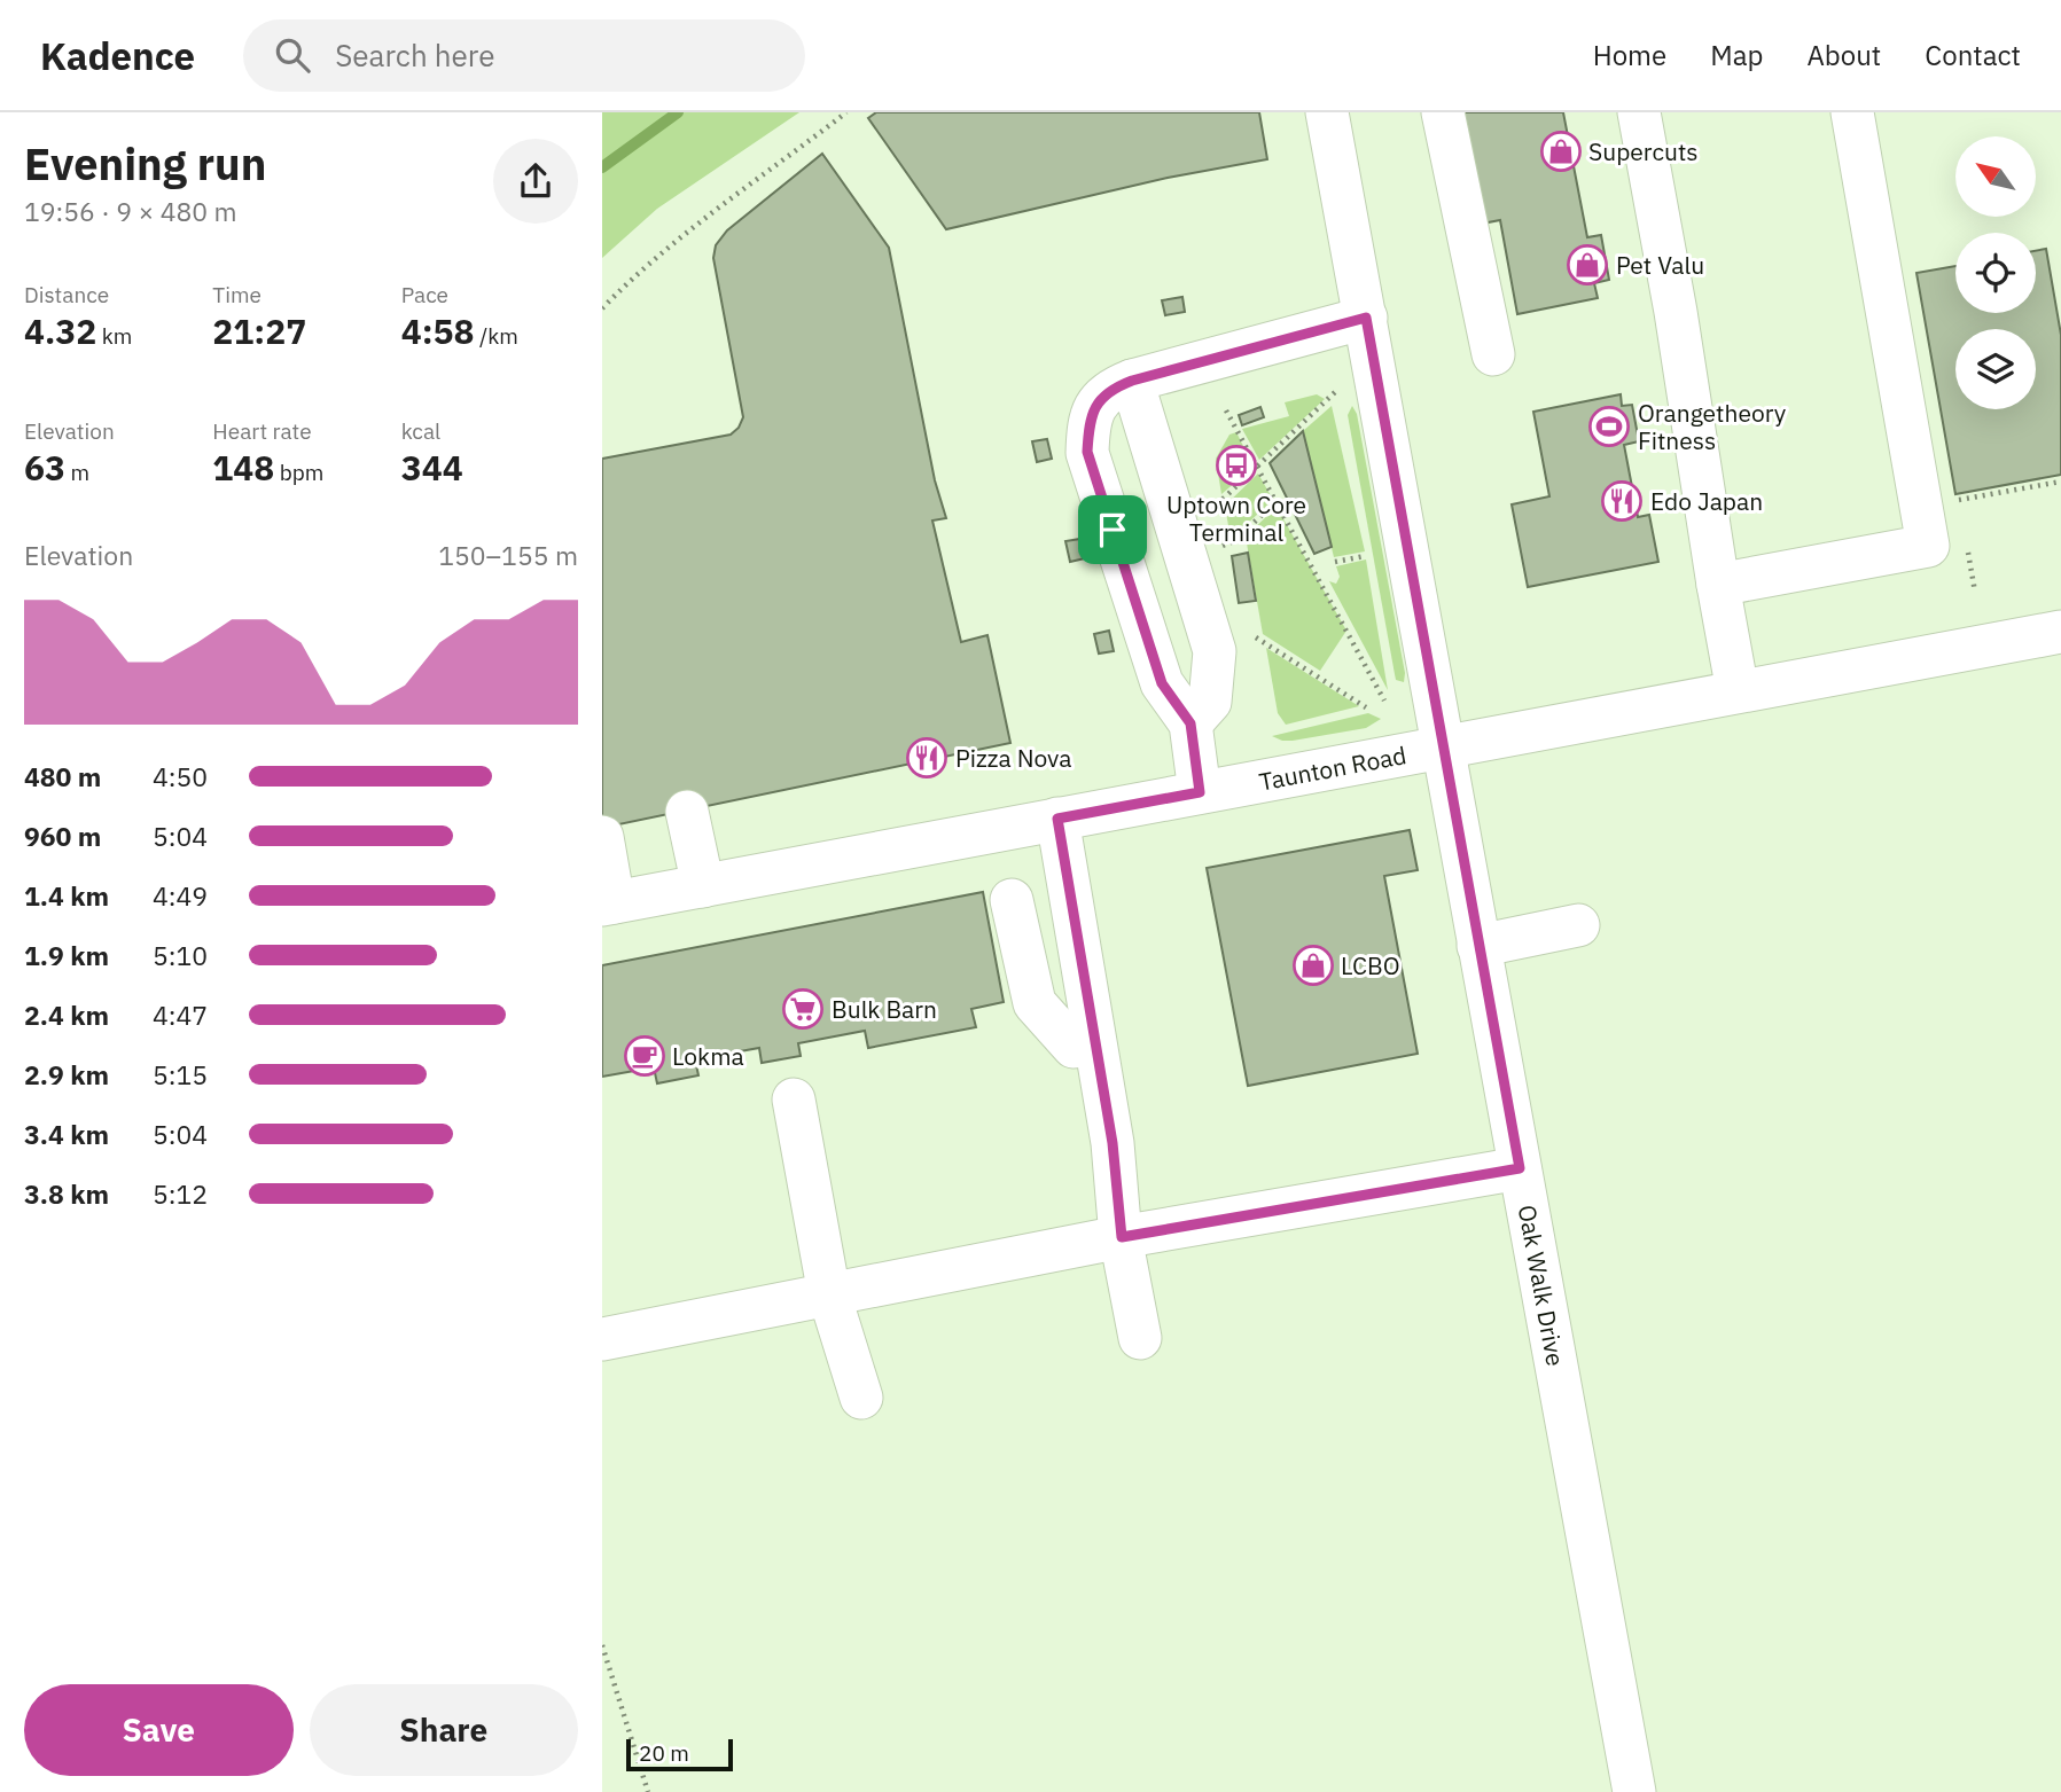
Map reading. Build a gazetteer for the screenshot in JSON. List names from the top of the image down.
{
  "streets": {
    "street": ["Taunton Road", "Oak Walk Drive"]
  },
  "crossings": [
    ["Taunton Road", "Oak Walk Drive"]
  ],
  "places": {
    "shop": ["Supercuts", "Pet Valu", "LCBO"],
    "sports": ["Orangetheory Fitness"],
    "bus stop": ["Uptown Core Terminal"],
    "restaurant": ["Edo Japan", "Pizza Nova"],
    "supermarket": ["Bulk Barn"],
    "cafe": ["Lokma"]
  },
  "scale_bar": "20 m",
  "north": "top left",
  "page": {
    "header": "Kadence",
    "search": "Search here",
    "nav": [
      "Home",
      "Map",
      "About",
      "Contact"
    ],
    "heading": ["Evening run", "19:56 · 9 × 480 m"],
    "stats": [
      ["Distance", "4.32 km"],
      ["Time", "21:27"],
      ["Pace", "4:58 /km"],
      ["Elevation", "63 m"],
      ["Heart rate", "148 bpm"],
      ["kcal", "344"]
    ],
    "chart": ["Elevation", "150–155 m"],
    "list": [
      {
        "name": "480 m",
        "note": "4:50"
      },
      {
        "name": "960 m",
        "note": "5:04"
      },
      {
        "name": "1.4 km",
        "note": "4:49"
      },
      {
        "name": "1.9 km",
        "note": "5:10"
      },
      {
        "name": "2.4 km",
        "note": "4:47"
      },
      {
        "name": "2.9 km",
        "note": "5:15"
      },
      {
        "name": "3.4 km",
        "note": "5:04"
      },
      {
        "name": "3.8 km",
        "note": "5:12"
      }
    ],
    "buttons": ["Save", "Share"],
    "scale": "20 m"
  }
}
